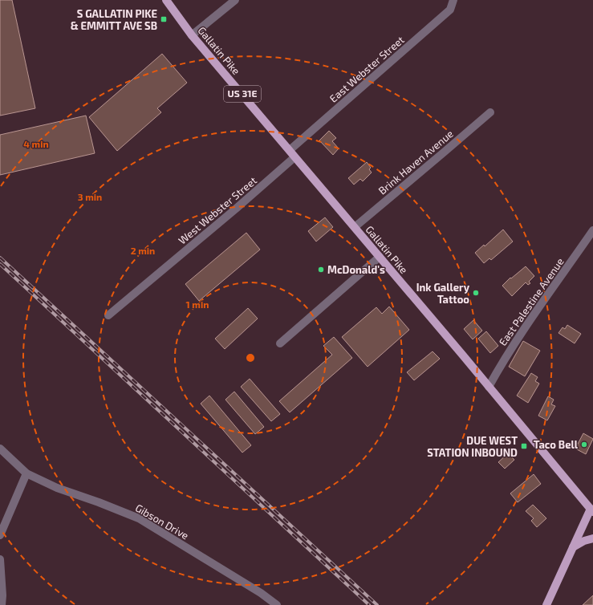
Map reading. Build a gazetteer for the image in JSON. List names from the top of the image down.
{
  "streets": {
    "main road": ["Gallatin Pike", "US 31E"],
    "street": [
      "East Webster Street",
      "Brink Haven Avenue",
      "West Webster Street",
      "East Palestine Avenue",
      "Gibson Drive"
    ]
  },
  "crossings": [
    ["Gallatin Pike", "East Webster Street"],
    ["Gallatin Pike", "Brink Haven Avenue"],
    ["Gallatin Pike", "West Webster Street"],
    ["Gallatin Pike", "East Palestine Avenue"]
  ],
  "places": {
    "transit": ["S GALLATIN PIKE & EMMITT AVE SB", "DUE WEST STATION INBOUND"],
    "other": ["McDonald's", "Ink Gallery Tattoo", "Taco Bell"]
  },
  "rings": [
    "4 min",
    "3 min",
    "2 min",
    "1 min"
  ]
}
